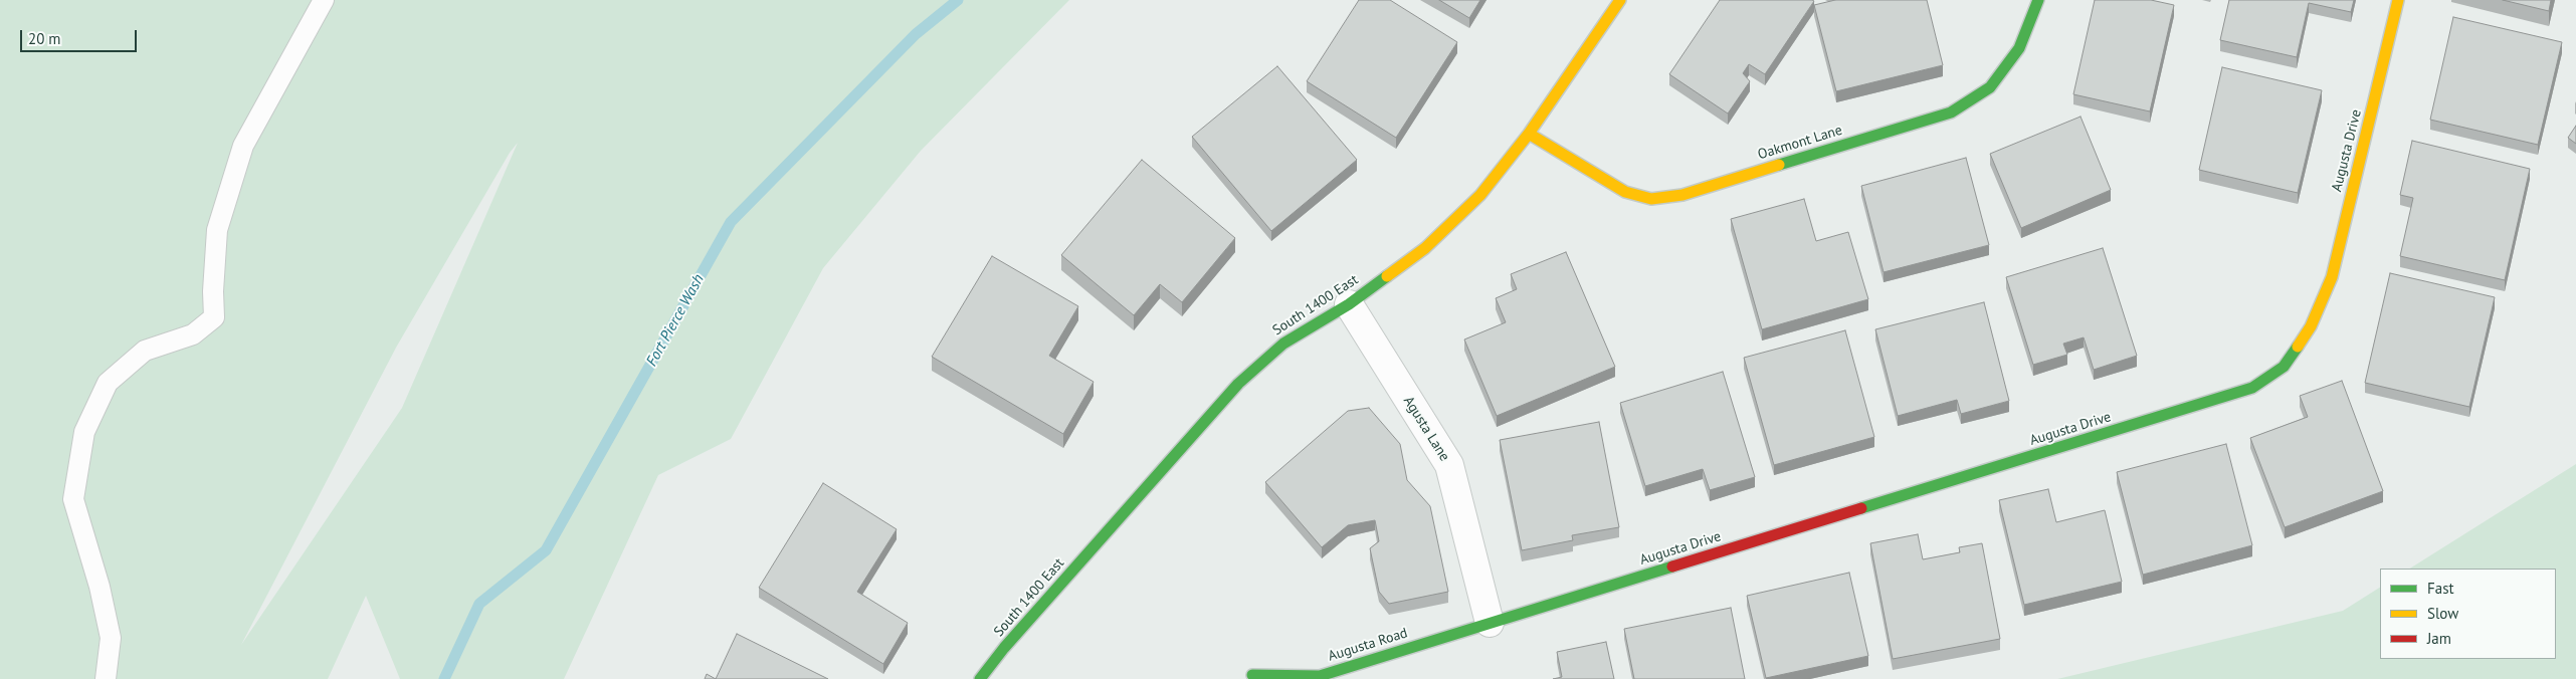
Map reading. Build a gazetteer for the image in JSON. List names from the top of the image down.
{
  "streets": {
    "street": [
      "Oakmont Lane",
      "Augusta Drive",
      "South 1400 East",
      "Agusta Lane",
      "Augusta Road"
    ]
  },
  "crossings": [
    ["Oakmont Lane", "South 1400 East"],
    ["Augusta Drive", "Agusta Lane"],
    ["Augusta Drive", "Augusta Road"],
    ["South 1400 East", "Agusta Lane"],
    ["Agusta Lane", "Augusta Road"]
  ],
  "water": ["Fort Pierce Wash"],
  "legend": ["Fast", "Slow", "Jam"],
  "scale_bar": "20 m"
}
